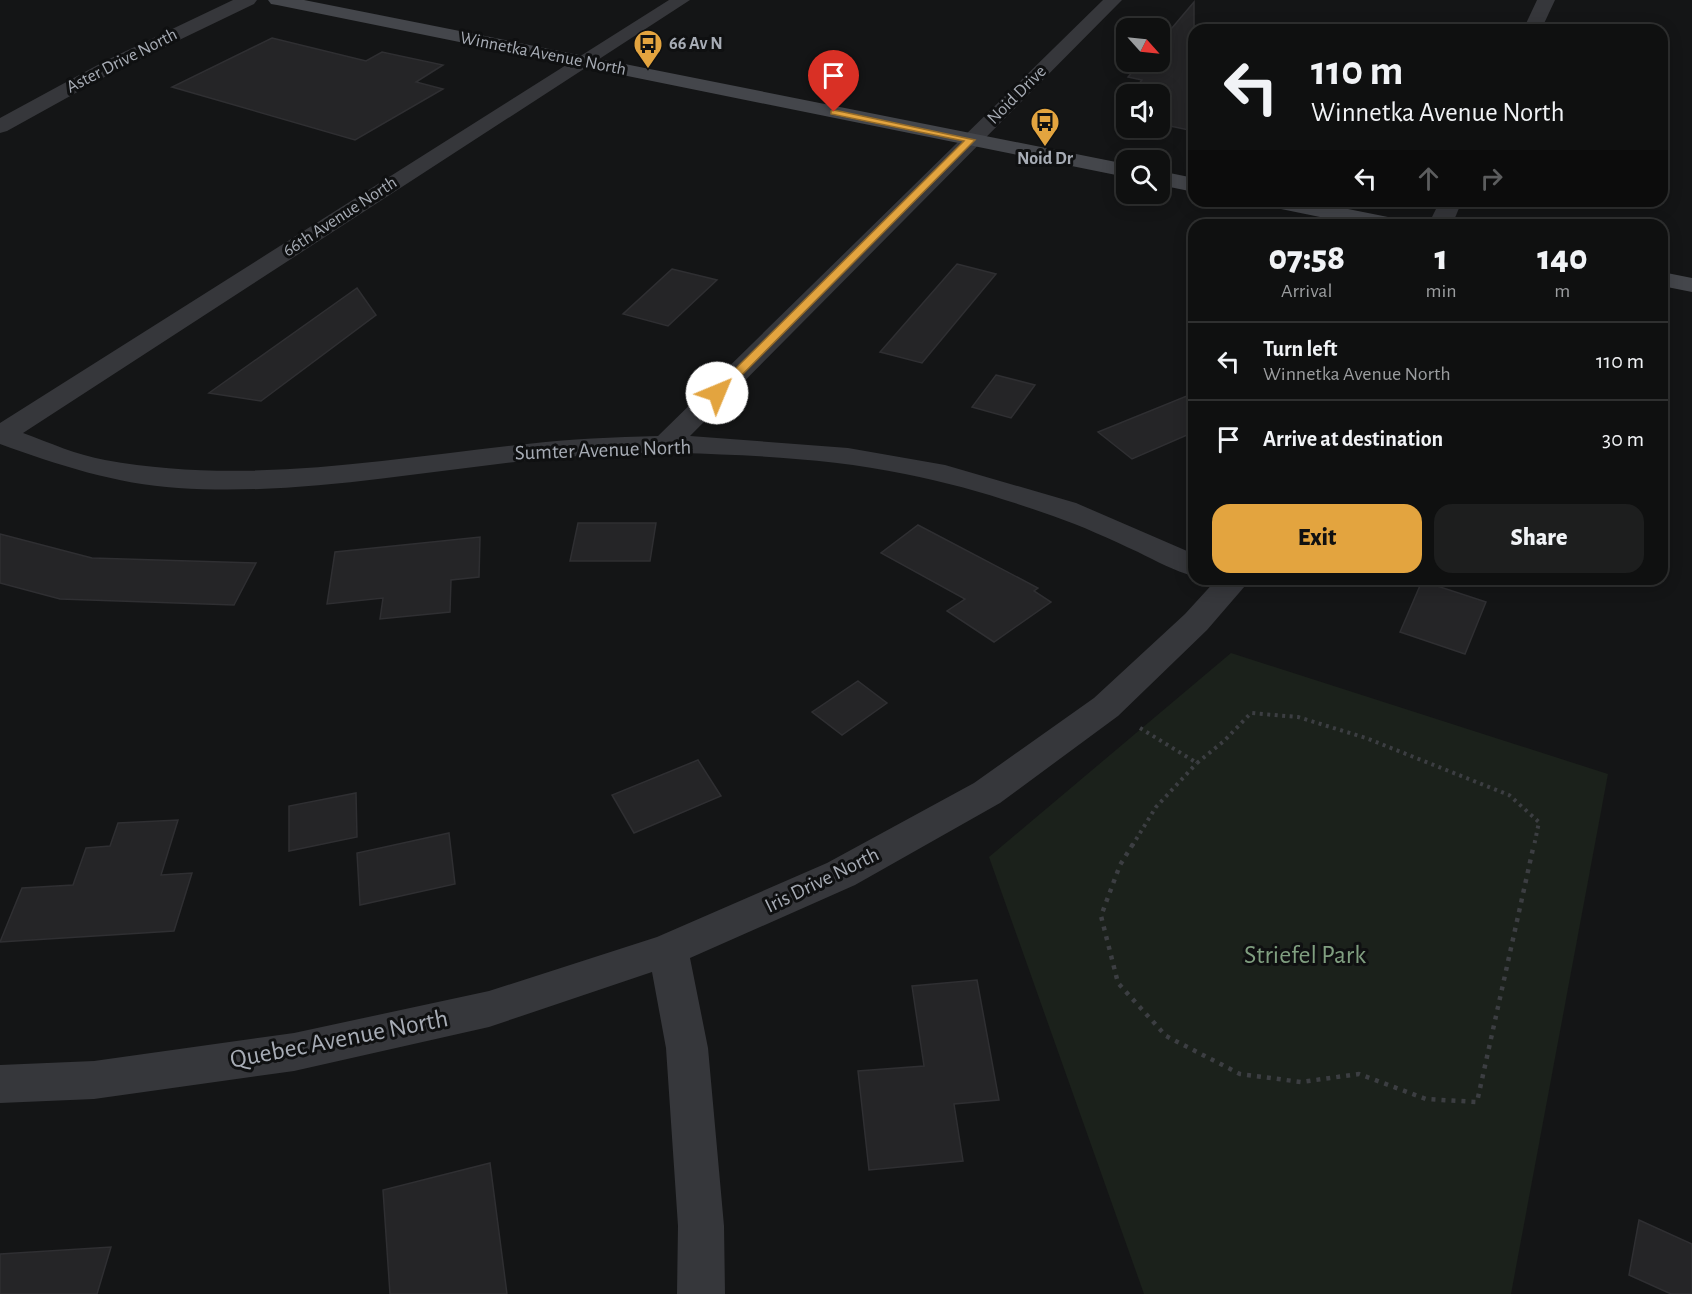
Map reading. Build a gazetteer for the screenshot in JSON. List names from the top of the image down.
{
  "streets": {
    "street": [
      "Winnetka Avenue North",
      "Aster Drive North",
      "Noid Drive",
      "66th Avenue North",
      "Sumter Avenue North",
      "Iris Drive North",
      "Quebec Avenue North"
    ]
  },
  "crossings": [
    ["Winnetka Avenue North", "Noid Drive"],
    ["Winnetka Avenue North", "66th Avenue North"],
    ["Noid Drive", "Sumter Avenue North"],
    ["66th Avenue North", "Sumter Avenue North"],
    ["Iris Drive North", "Quebec Avenue North"]
  ],
  "parks": ["Striefel Park"],
  "places": {
    "bus stop": ["66 Av N", "Noid Dr"]
  },
  "north": "bottom right",
  "page": {
    "turn": ["110 m", "Winnetka Avenue North"],
    "eta": [
      "07:58",
      "Arrival",
      "1",
      "min",
      "140",
      "m"
    ],
    "list": [
      {
        "name": "Turn left",
        "note": "Winnetka Avenue North",
        "value": "110 m"
      },
      {
        "name": "Arrive at destination",
        "value": "30 m"
      }
    ],
    "buttons": ["Exit", "Share"]
  }
}
